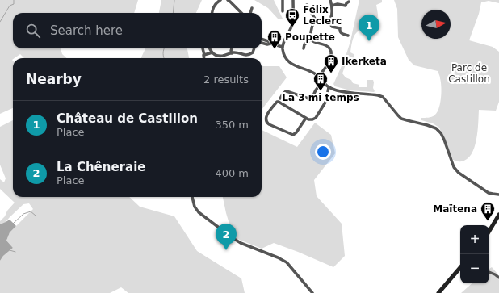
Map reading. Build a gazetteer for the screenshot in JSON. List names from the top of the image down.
{
  "parks": ["Parc de Castillon"],
  "places": {
    "bus stop": ["Félix Leclerc"],
    "building": [
      "Poupette",
      "Ikerketa",
      "La 3 mi temps",
      "Maïtena"
    ]
  },
  "north": "right",
  "page": {
    "search": "Search here",
    "pins": ["1", "2"],
    "heading": ["Nearby", "2 results"],
    "list": [
      {
        "mark": "1",
        "name": "Château de Castillon",
        "note": "Place",
        "value": "350 m"
      },
      {
        "mark": "2",
        "name": "La Chêneraie",
        "note": "Place",
        "value": "400 m"
      }
    ],
    "map_buttons": ["+", "−"]
  }
}
